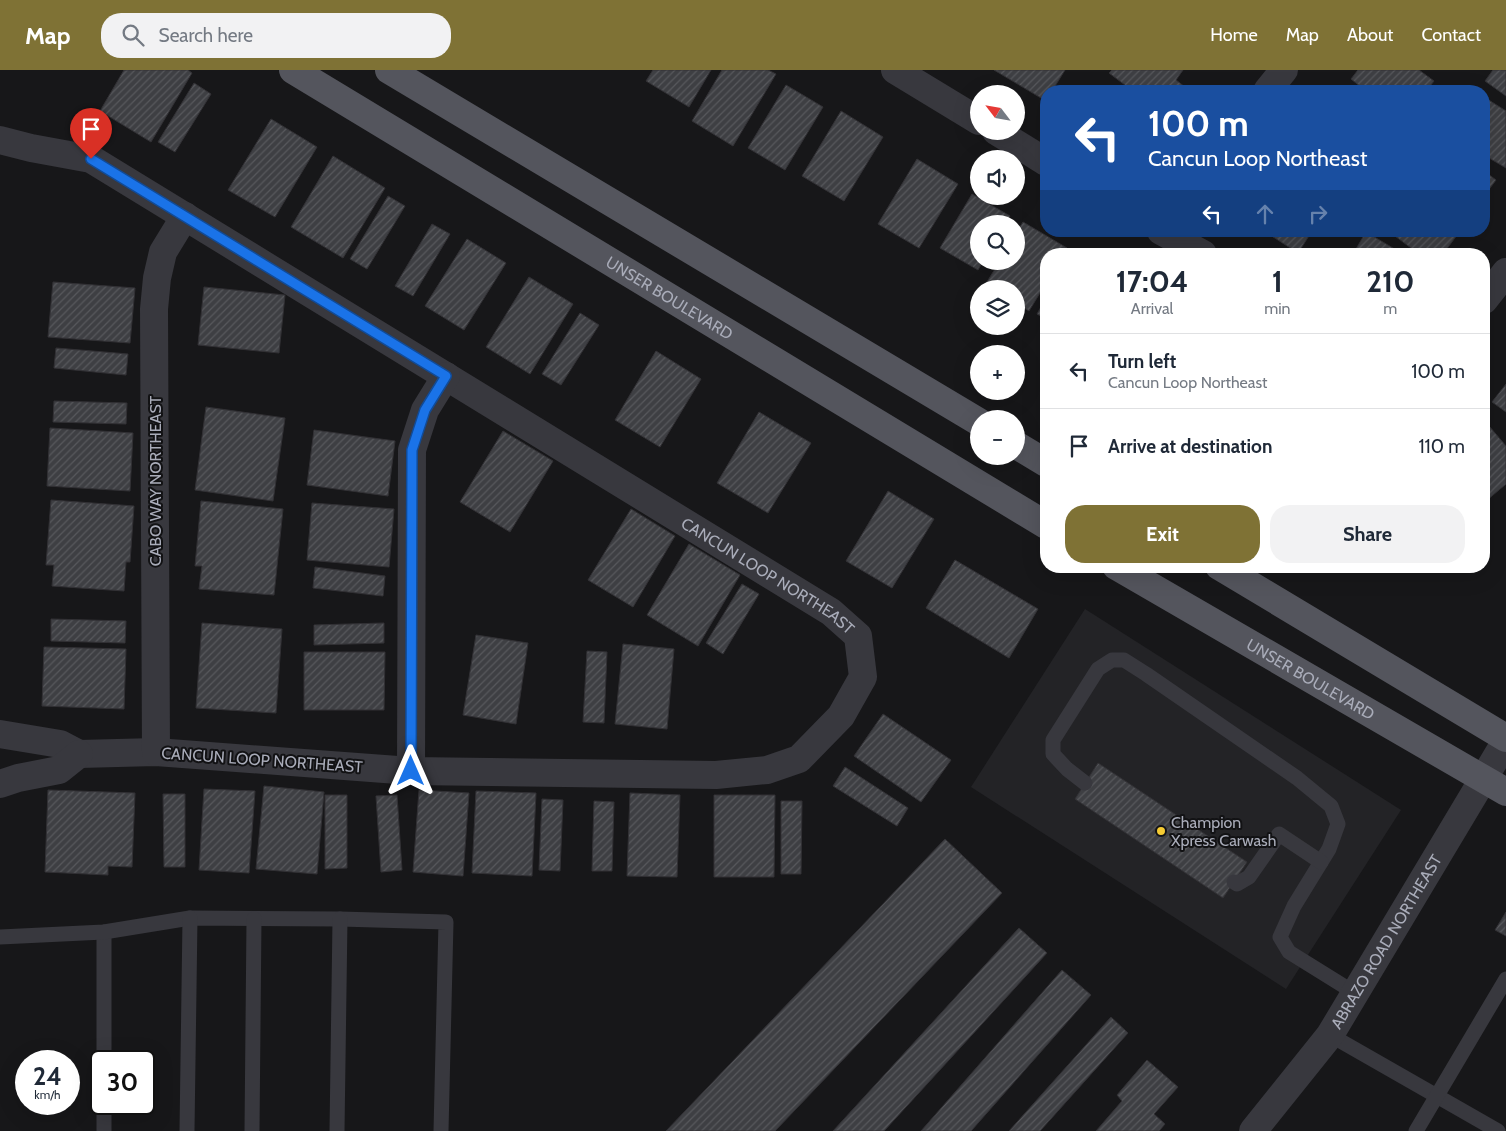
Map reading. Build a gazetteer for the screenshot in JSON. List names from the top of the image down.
{
  "streets": {
    "main road": ["UNSER BOULEVARD"],
    "street": ["CABO WAY NORTHEAST", "CANCUN LOOP NORTHEAST", "ABRAZO ROAD NORTHEAST"]
  },
  "crossings": [
    ["UNSER BOULEVARD", "ABRAZO ROAD NORTHEAST"],
    ["CABO WAY NORTHEAST", "CANCUN LOOP NORTHEAST"]
  ],
  "places": ["Champion Xpress Carwash"],
  "north": "top left",
  "page": {
    "header": "Map",
    "search": "Search here",
    "nav": [
      "Home",
      "Map",
      "About",
      "Contact"
    ],
    "map_buttons": ["+", "−"],
    "turn": ["100 m", "Cancun Loop Northeast"],
    "eta": [
      "17:04",
      "Arrival",
      "1",
      "min",
      "210",
      "m"
    ],
    "list": [
      {
        "name": "Turn left",
        "note": "Cancun Loop Northeast",
        "value": "100 m"
      },
      {
        "name": "Arrive at destination",
        "value": "110 m"
      }
    ],
    "buttons": ["Exit", "Share"],
    "speed": "24 km/h",
    "limit": "30"
  }
}
